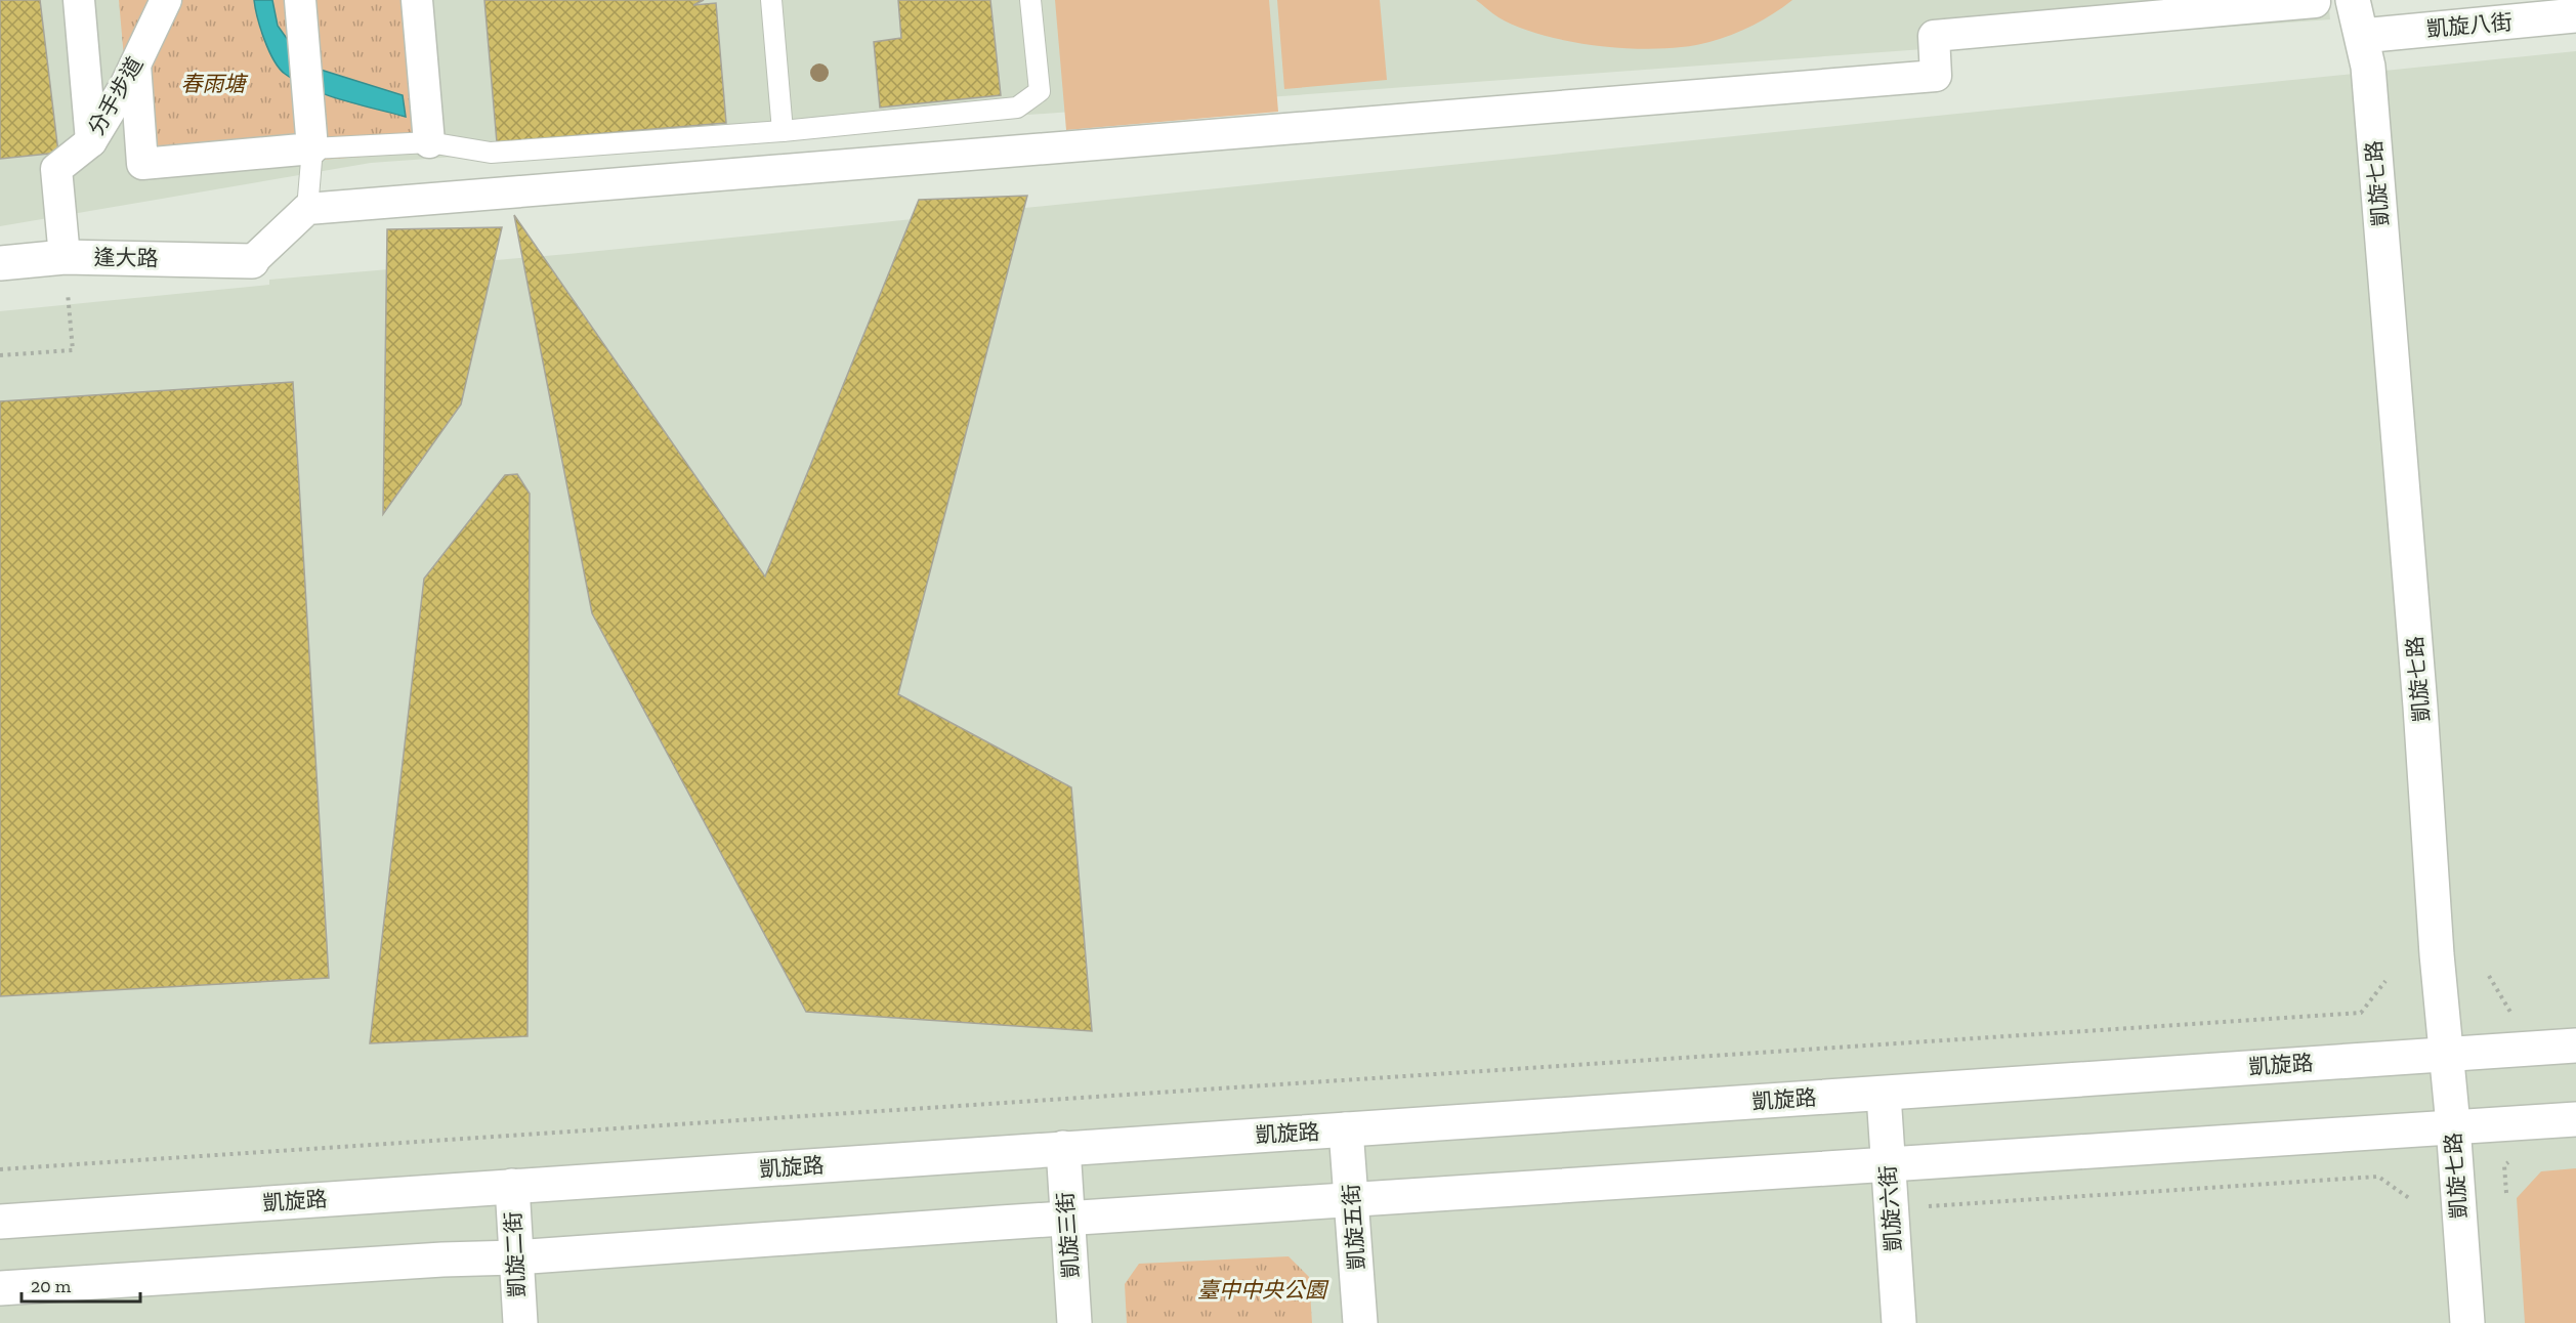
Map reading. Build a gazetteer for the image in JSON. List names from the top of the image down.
{
  "streets": {
    "street": [
      "凱旋八街",
      "分手步道",
      "凱旋七路",
      "逢大路",
      "凱旋路",
      "凱旋六街",
      "凱旋五街",
      "凱旋三街",
      "凱旋二街"
    ]
  },
  "crossings": [
    ["凱旋八街", "凱旋七路"],
    ["分手步道", "逢大路"],
    ["凱旋七路", "凱旋路"],
    ["凱旋路", "凱旋六街"],
    ["凱旋路", "凱旋五街"],
    ["凱旋路", "凱旋三街"],
    ["凱旋路", "凱旋二街"]
  ],
  "parks": ["春雨塘", "臺中中央公園"],
  "scale_bar": "20 m"
}
